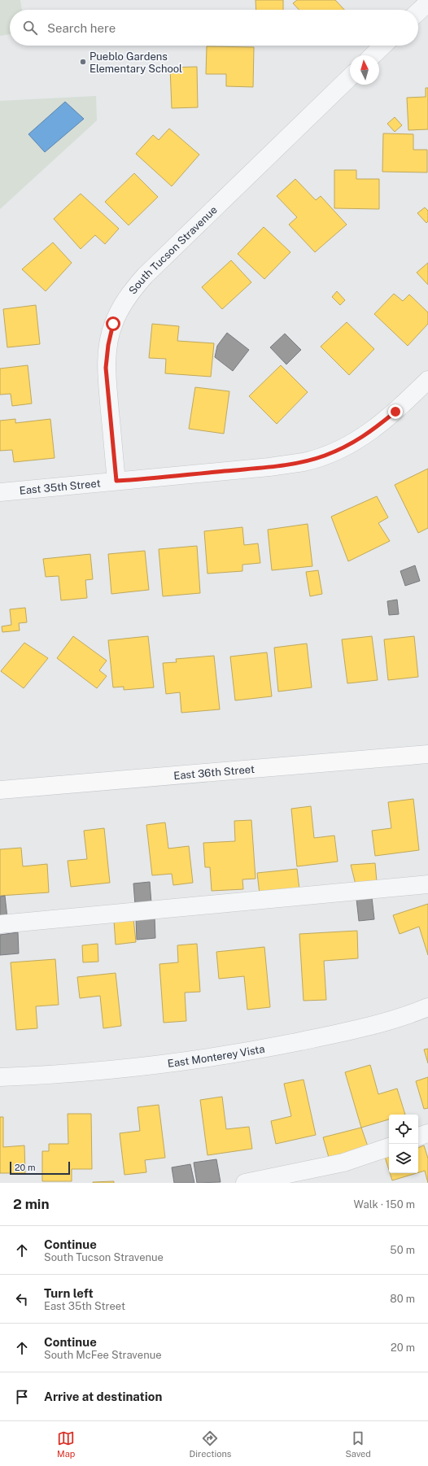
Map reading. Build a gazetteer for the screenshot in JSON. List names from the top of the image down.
{
  "streets": {
    "main road": ["East 36th Street"],
    "street": ["South Tucson Stravenue", "East 35th Street", "East Monterey Vista"]
  },
  "crossings": [
    ["South Tucson Stravenue", "East 35th Street"]
  ],
  "places": ["Pueblo Gardens Elementary School"],
  "scale_bar": "20 m",
  "north": "top",
  "page": {
    "search": "Search here",
    "scale": "20 m",
    "heading": ["2 min", "Walk · 150 m"],
    "list": [
      ["Continue", "South Tucson Stravenue", "50 m"],
      ["Turn left", "East 35th Street", "80 m"],
      ["Continue", "South McFee Stravenue", "20 m"],
      "Arrive at destination"
    ],
    "nav": ["Map", "Directions", "Saved"]
  }
}
